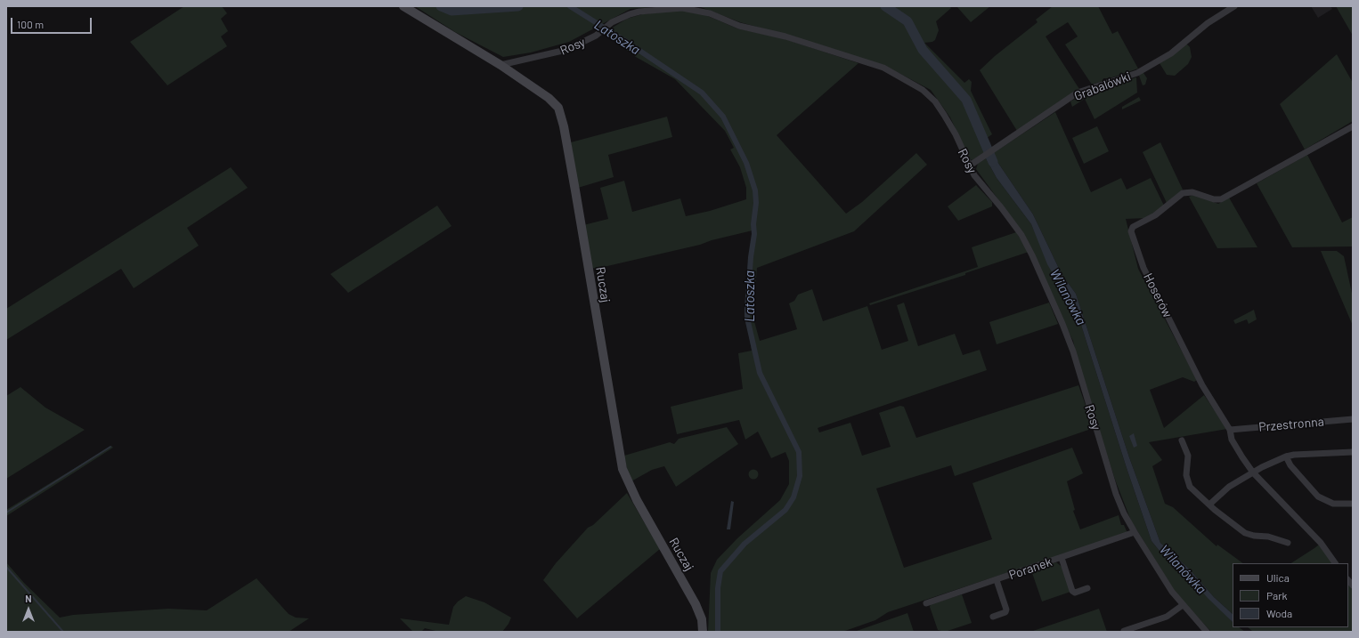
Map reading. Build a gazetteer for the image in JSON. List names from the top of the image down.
{
  "streets": {
    "street": [
      "Rosy",
      "Grabalówki",
      "Ruczaj",
      "Hoserów",
      "Przestronna",
      "Poranek"
    ]
  },
  "crossings": [
    ["Rosy", "Grabalówki"],
    ["Rosy", "Ruczaj"],
    ["Rosy", "Poranek"],
    ["Hoserów", "Przestronna"]
  ],
  "water": ["Latoszka", "Wilanówka"],
  "legend": ["Ulica", "Park", "Woda"],
  "scale_bar": "100 m",
  "north": "top"
}
